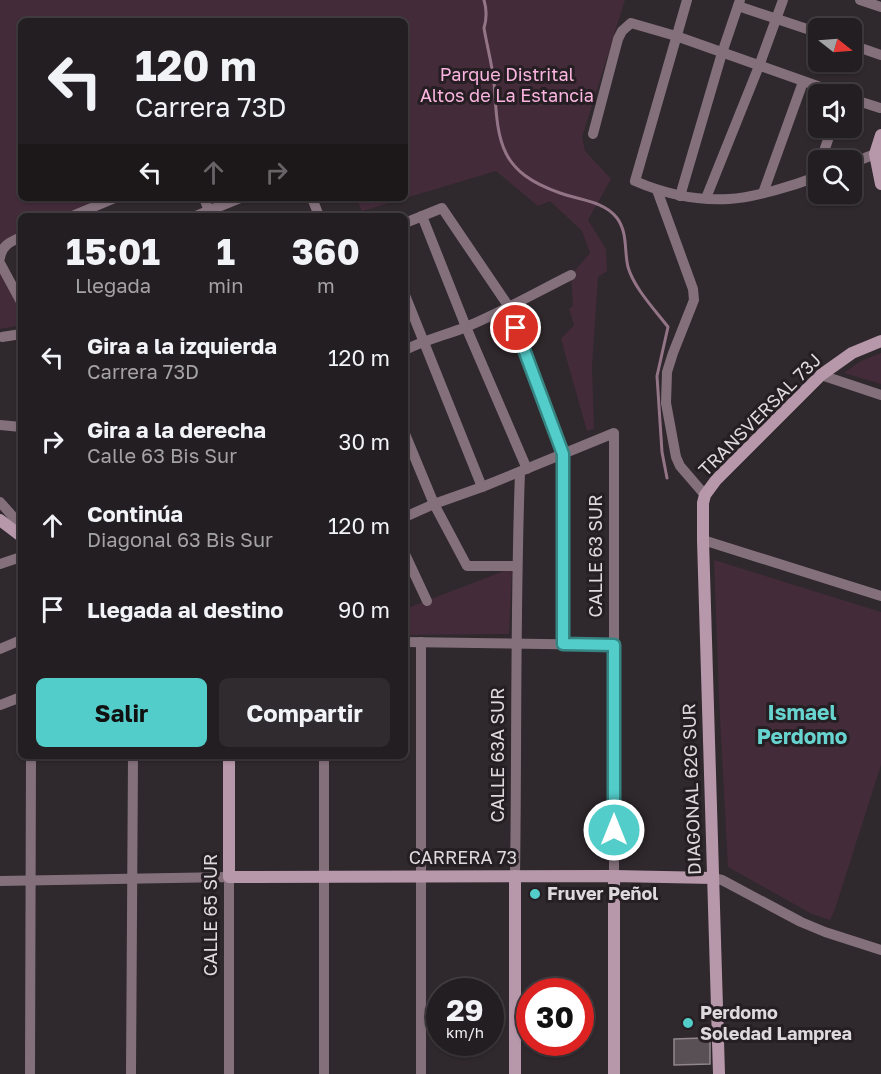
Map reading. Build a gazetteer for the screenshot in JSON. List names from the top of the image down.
{
  "streets": {
    "street": [
      "TRANSVERSAL 73J",
      "CALLE 63 SUR",
      "CALLE 63A SUR",
      "DIAGONAL 62G SUR",
      "CARRERA 73",
      "CALLE 65 SUR"
    ]
  },
  "crossings": [
    ["TRANSVERSAL 73J", "DIAGONAL 62G SUR"],
    ["CALLE 63 SUR", "CARRERA 73"],
    ["CALLE 63A SUR", "CARRERA 73"],
    ["DIAGONAL 62G SUR", "CARRERA 73"],
    ["CARRERA 73", "CALLE 65 SUR"]
  ],
  "districts": ["Ismael Perdomo"],
  "parks": ["Parque Distrital Altos de La Estancia"],
  "places": ["Fruver Peñol", "Perdomo Soledad Lamprea"],
  "north": "right",
  "page": {
    "turn": ["120 m", "Carrera 73D"],
    "eta": [
      "15:01",
      "Llegada",
      "1",
      "min",
      "360",
      "m"
    ],
    "list": [
      {
        "name": "Gira a la izquierda",
        "note": "Carrera 73D",
        "value": "120 m"
      },
      {
        "name": "Gira a la derecha",
        "note": "Calle 63 Bis Sur",
        "value": "30 m"
      },
      {
        "name": "Continúa",
        "note": "Diagonal 63 Bis Sur",
        "value": "120 m"
      },
      {
        "name": "Llegada al destino",
        "value": "90 m"
      }
    ],
    "buttons": ["Salir", "Compartir"],
    "speed": "29 km/h",
    "limit": "30"
  }
}
